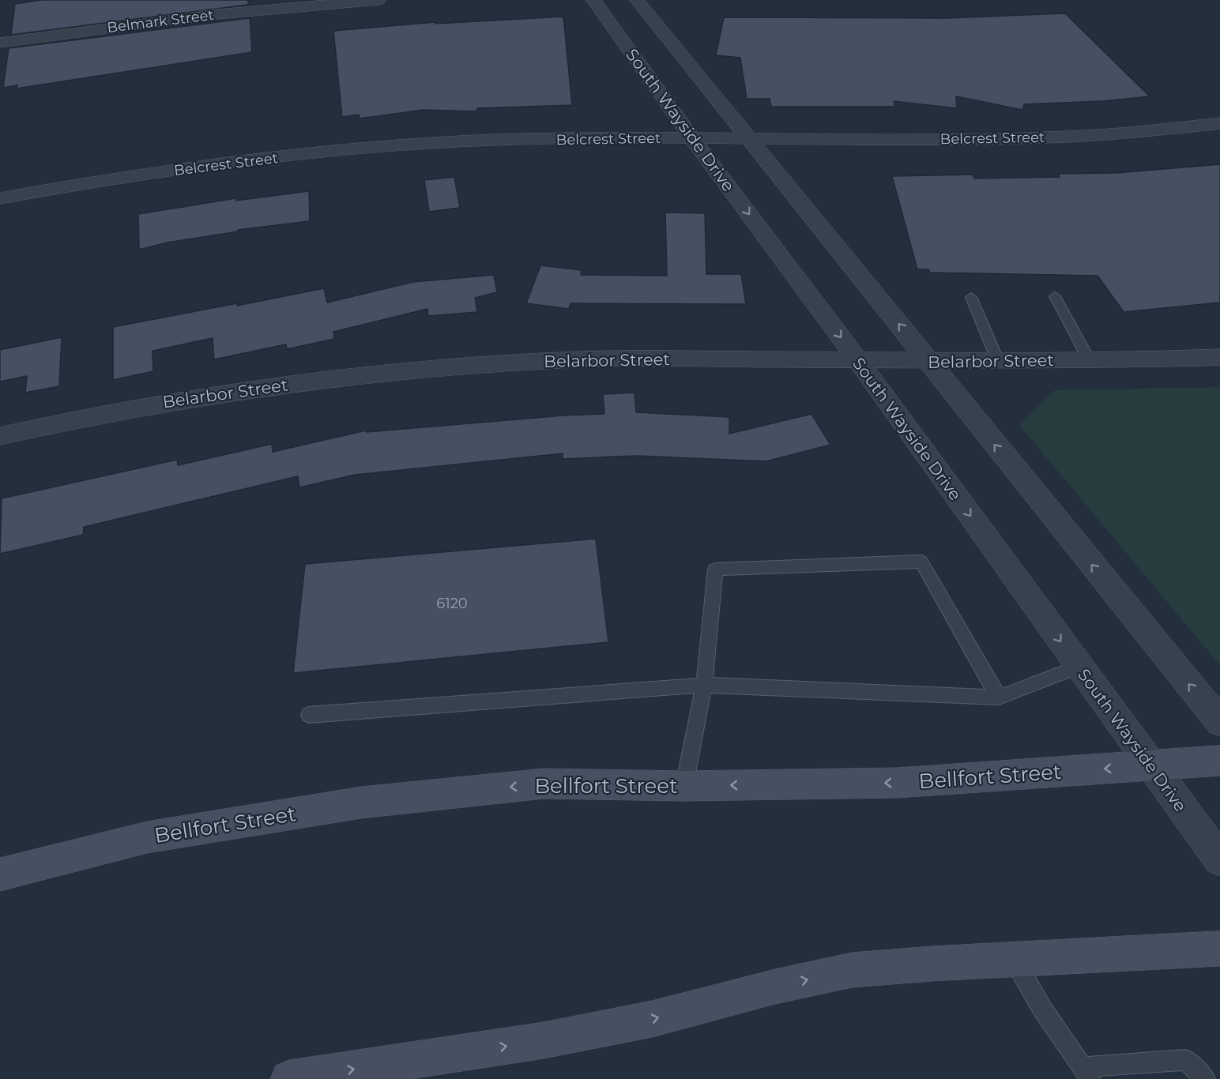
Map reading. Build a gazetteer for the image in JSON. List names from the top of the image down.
{
  "streets": {
    "main road": ["Bellfort Street"],
    "street": [
      "Belmark Street",
      "South Wayside Drive",
      "Belcrest Street",
      "Belarbor Street"
    ]
  },
  "crossings": [
    ["South Wayside Drive", "Belcrest Street"],
    ["South Wayside Drive", "Belarbor Street"],
    ["South Wayside Drive", "Bellfort Street"]
  ],
  "house_numbers": ["6120"]
}
